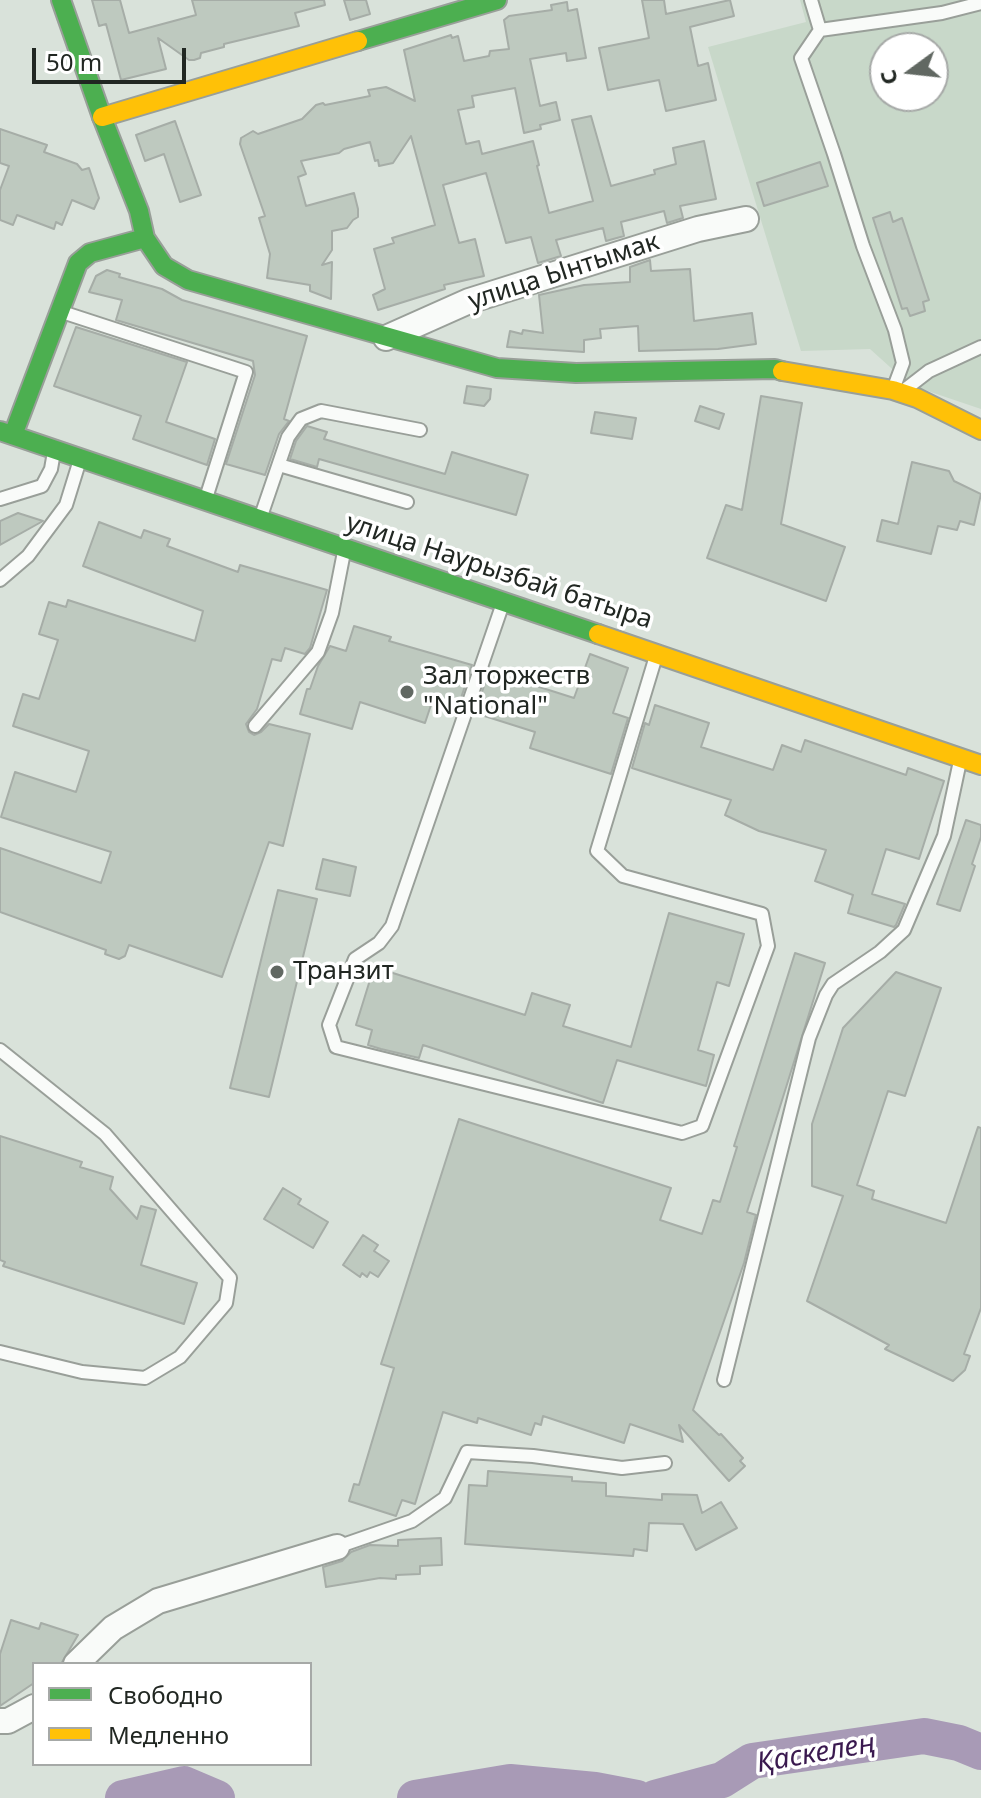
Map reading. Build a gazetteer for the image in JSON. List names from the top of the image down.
{
  "streets": {
    "street": ["улица Ынтымак", "улица Наурызбай батыра"]
  },
  "water": ["Қаскелең"],
  "places": ["Зал торжеств \"National\"", "Транзит"],
  "legend": ["Свободно", "Медленно"],
  "scale_bar": "50 m",
  "north": "left"
}
